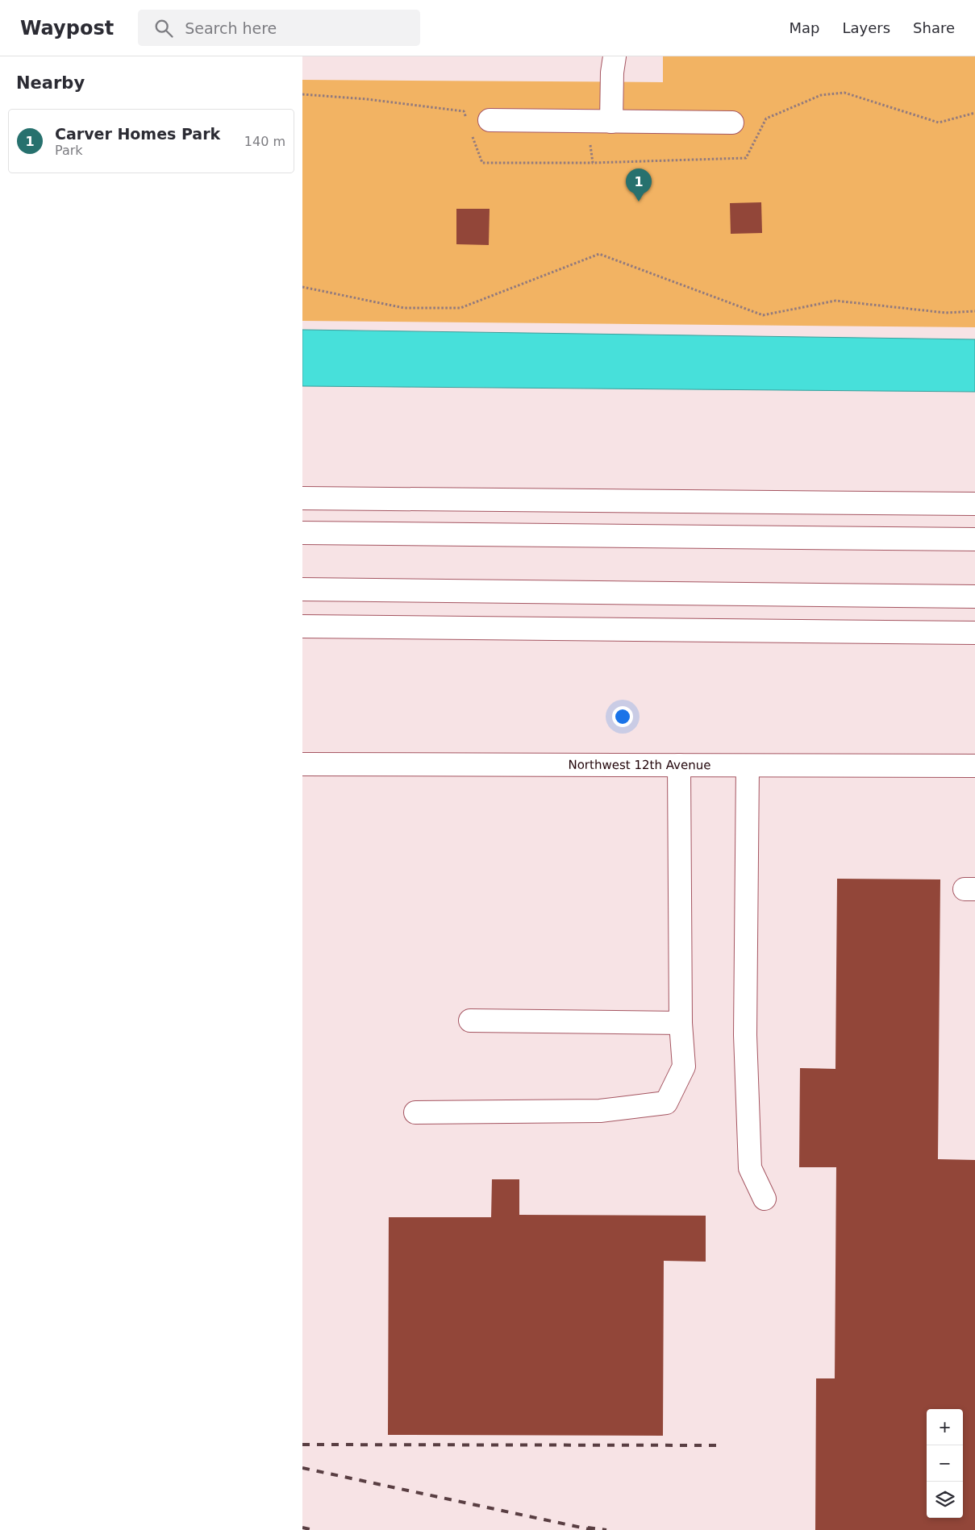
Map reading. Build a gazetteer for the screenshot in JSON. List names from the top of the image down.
{
  "streets": {
    "main road": ["Northwest 12th Avenue"]
  },
  "page": {
    "header": "Waypost",
    "search": "Search here",
    "nav": ["Map", "Layers", "Share"],
    "heading": "Nearby",
    "list": [
      {
        "mark": "1",
        "name": "Carver Homes Park",
        "note": "Park",
        "value": "140 m"
      }
    ],
    "pins": "1",
    "map_buttons": ["+", "−"]
  }
}
